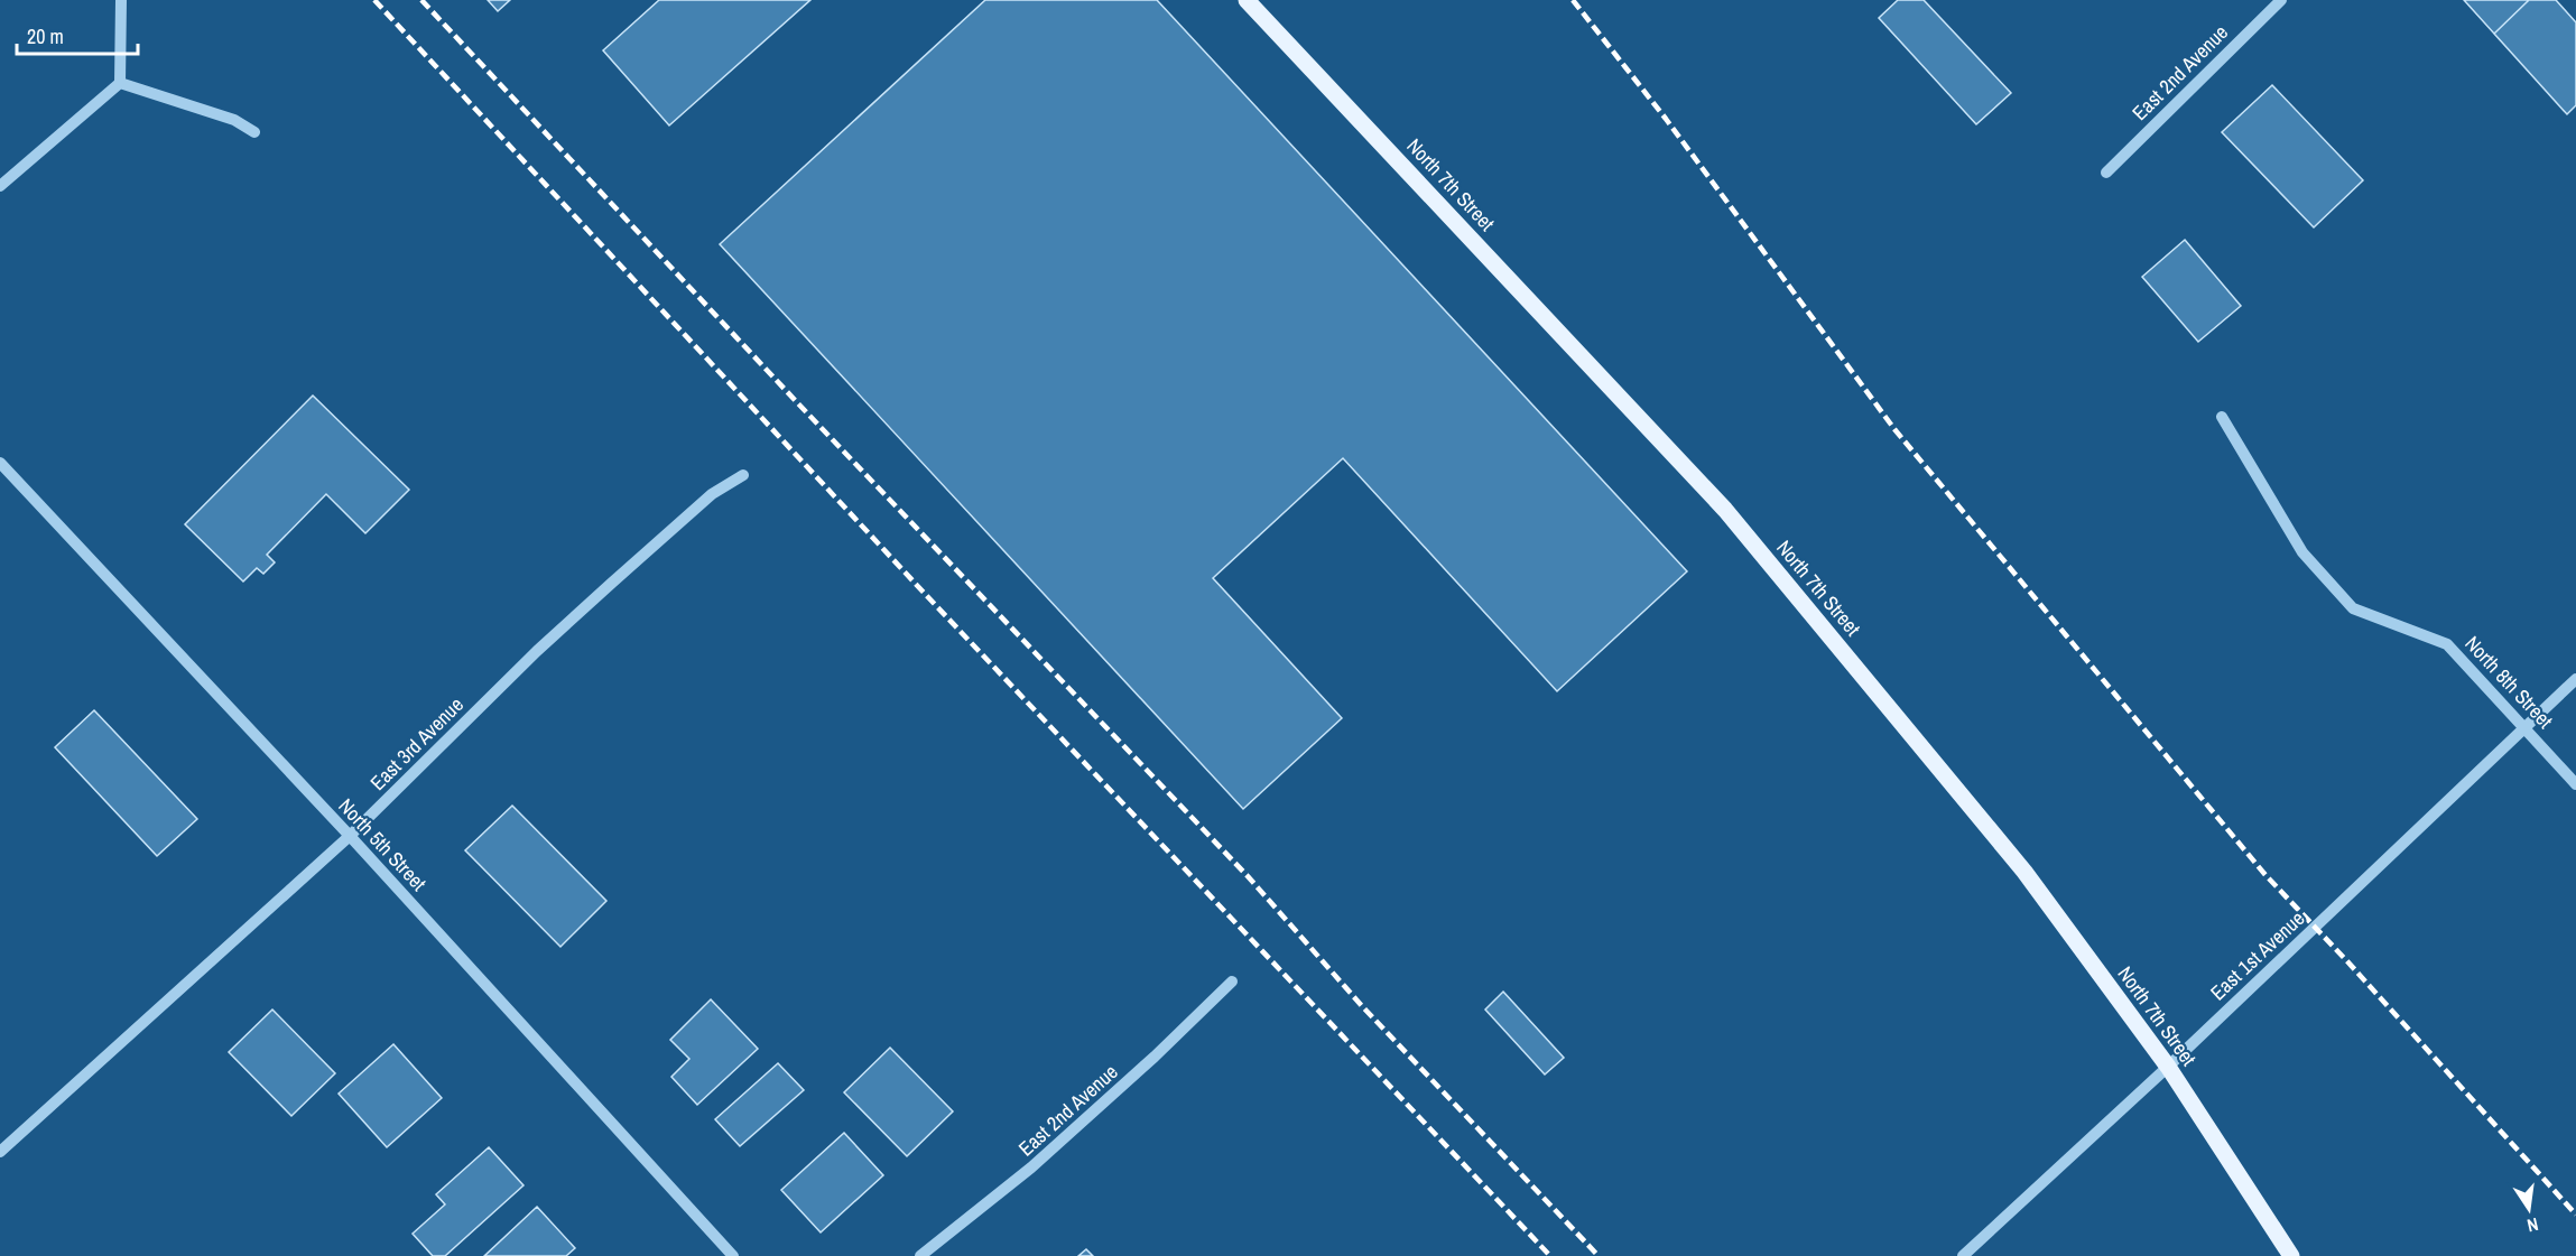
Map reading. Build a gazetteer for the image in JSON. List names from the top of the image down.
{
  "streets": {
    "main road": ["North 7th Street"],
    "street": [
      "East 2nd Avenue",
      "North 8th Street",
      "East 3rd Avenue",
      "North 5th Street",
      "East 1st Avenue"
    ]
  },
  "crossings": [
    ["North 7th Street", "East 1st Avenue"],
    ["North 8th Street", "East 1st Avenue"],
    ["East 3rd Avenue", "North 5th Street"]
  ],
  "scale_bar": "20 m",
  "north": "bottom"
}
